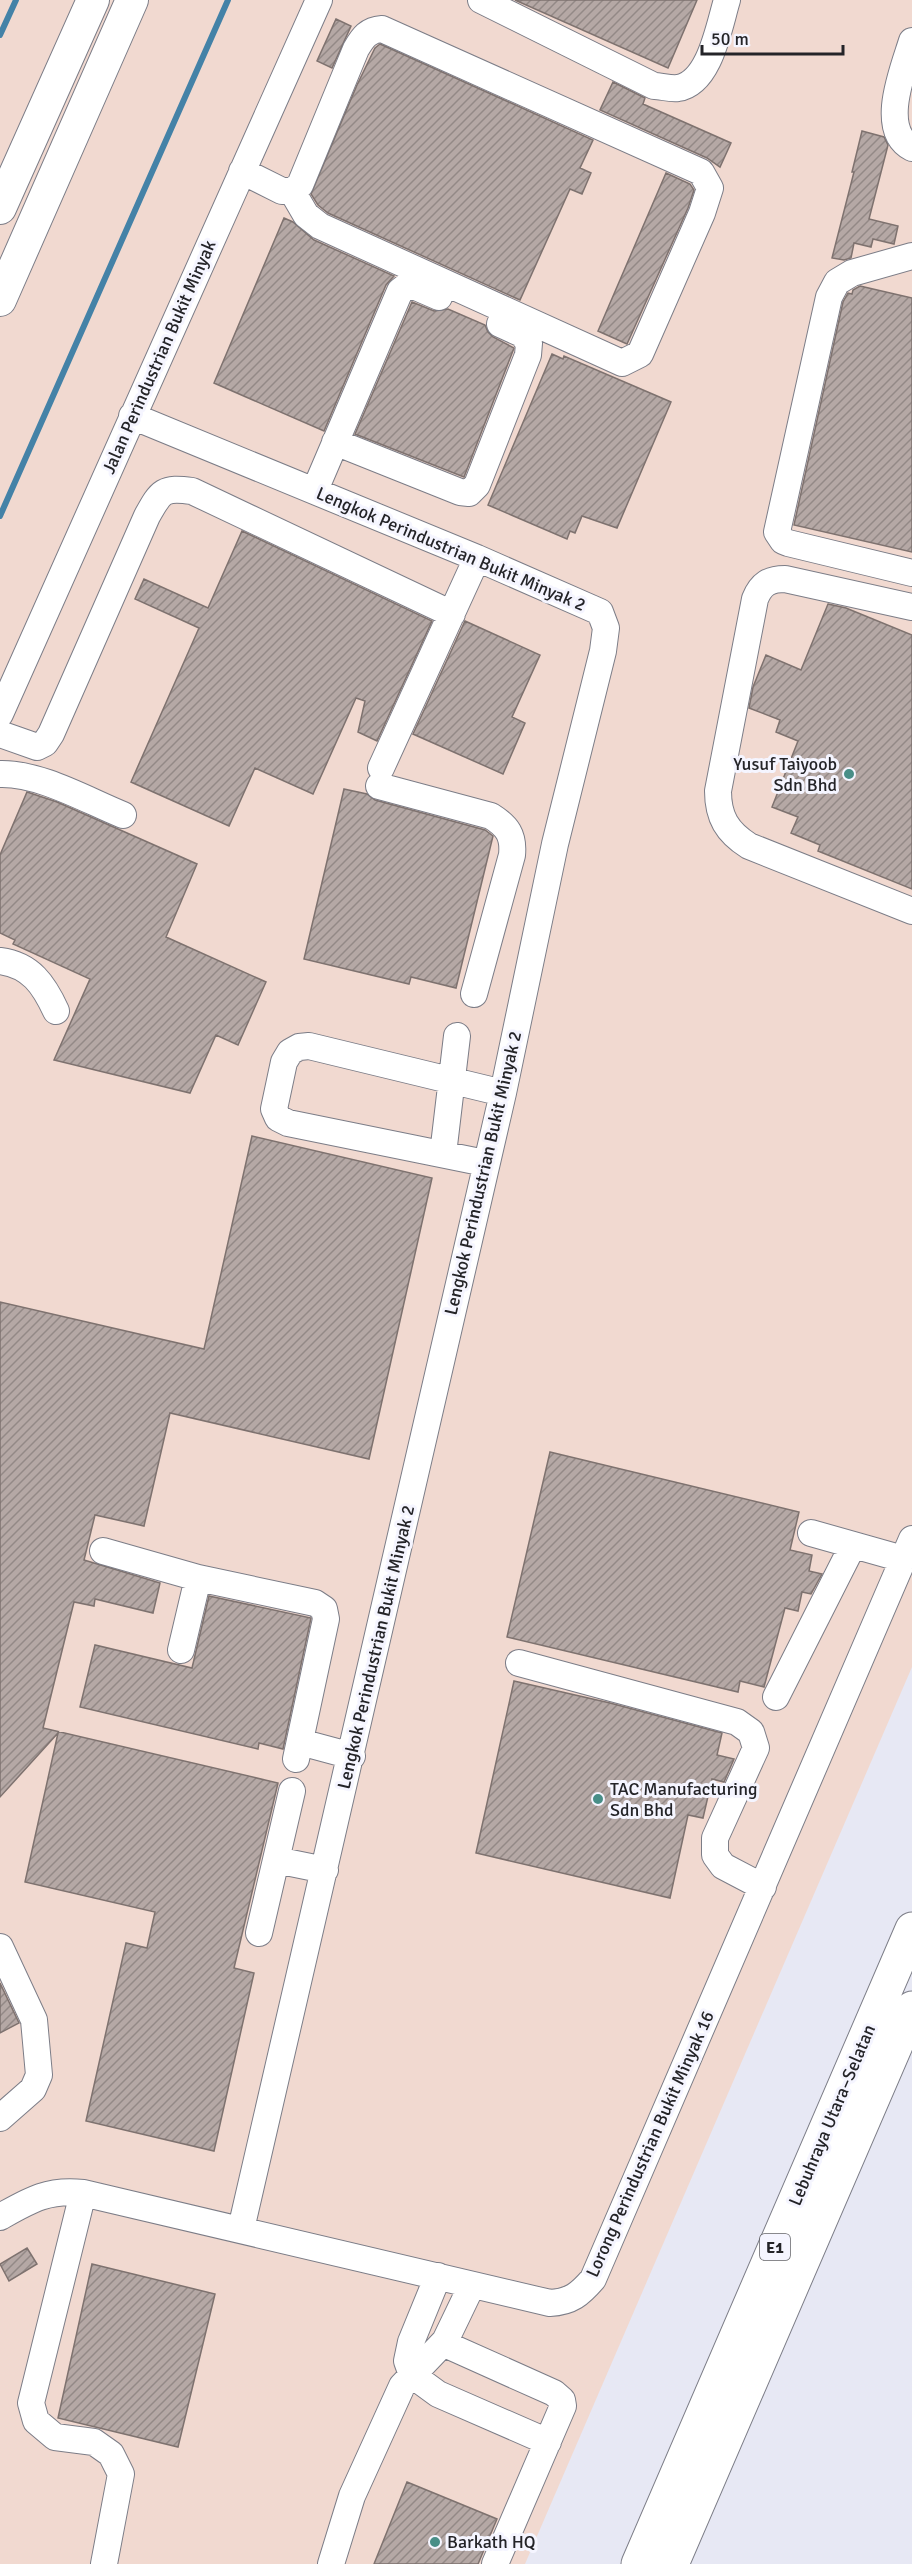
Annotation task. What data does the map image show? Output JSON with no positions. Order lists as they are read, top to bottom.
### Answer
{
  "streets": {
    "highway": ["Lebuhraya Utara–Selatan", "E1"],
    "street": ["Jalan Perindustrian Bukit Minyak", "Lengkok Perindustrian Bukit Minyak 2", "Lorong Perindustrian Bukit Minyak 16"]
  },
  "crossings": [
    ["Jalan Perindustrian Bukit Minyak", "Lengkok Perindustrian Bukit Minyak 2"],
    ["Lengkok Perindustrian Bukit Minyak 2", "Lorong Perindustrian Bukit Minyak 16"]
  ],
  "places": ["Yusuf Taiyoob Sdn Bhd", "TAC Manufacturing Sdn Bhd", "Barkath HQ"],
  "scale_bar": "50 m"
}
